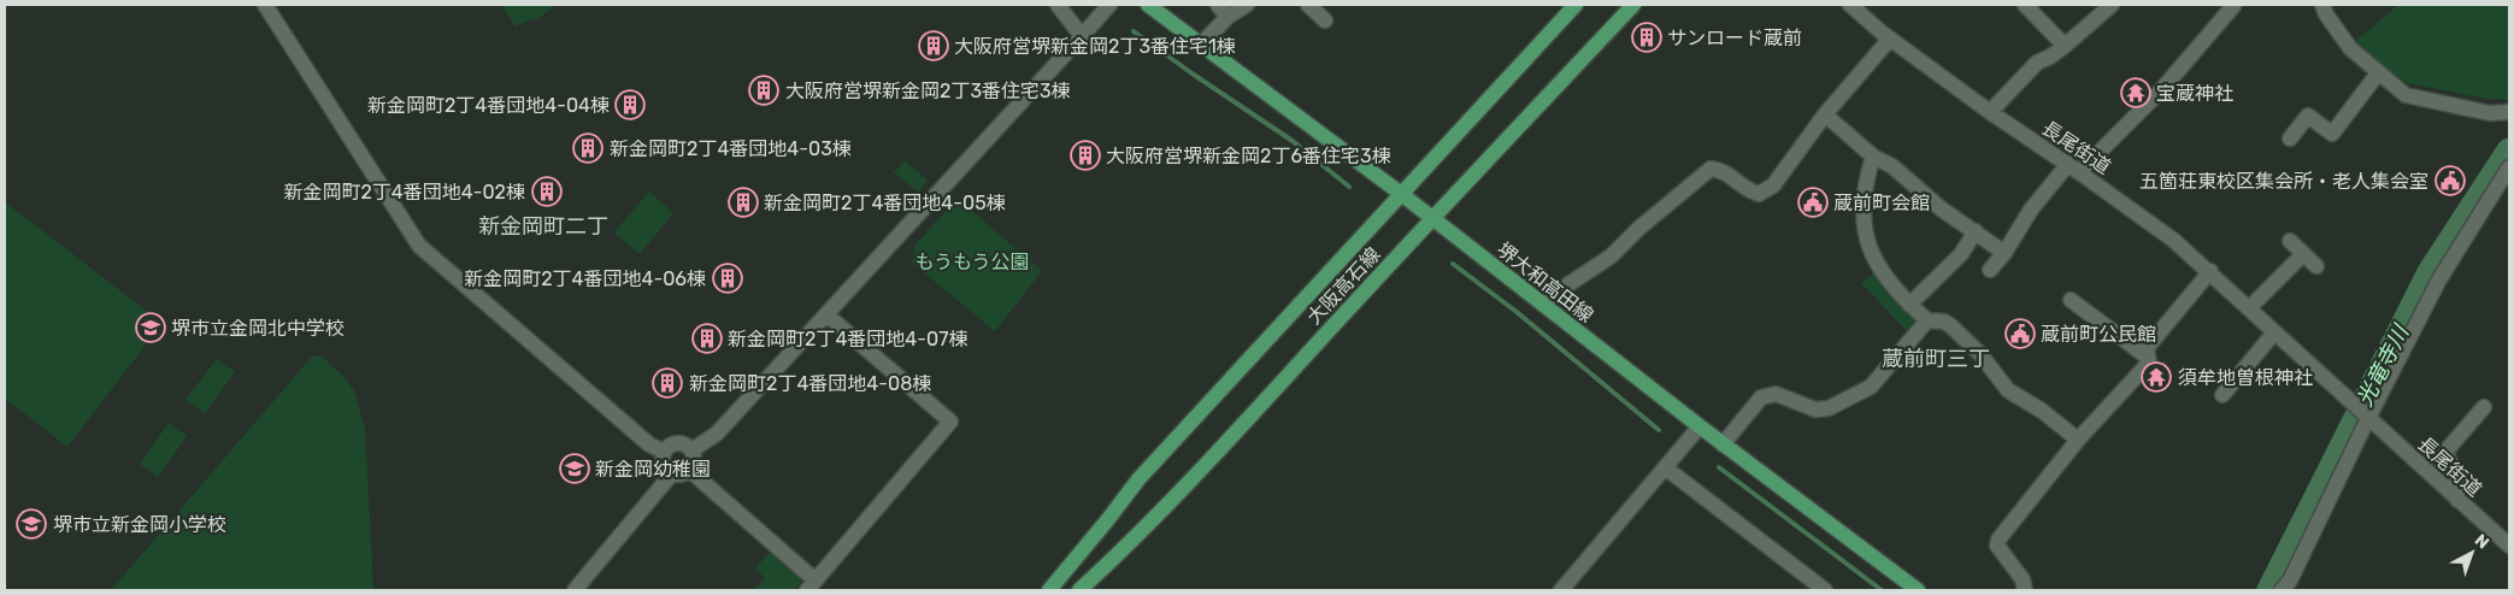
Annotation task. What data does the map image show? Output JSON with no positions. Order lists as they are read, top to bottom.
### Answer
{
  "streets": {
    "main road": ["堺大和高田線", "大阪高石線"],
    "street": ["長尾街道"]
  },
  "crossings": [
    ["堺大和高田線", "大阪高石線"]
  ],
  "districts": ["新金岡町二丁", "蔵前町三丁"],
  "water": ["光竜寺川"],
  "parks": ["もうもう公園"],
  "places": {
    "building": [
      "サンロード蔵前",
      "大阪府営堺新金岡2丁3番住宅1棟",
      "大阪府営堺新金岡2丁3番住宅3棟",
      "新金岡町2丁4番団地4-04棟",
      "新金岡町2丁4番団地4-03棟",
      "大阪府営堺新金岡2丁6番住宅3棟",
      "新金岡町2丁4番団地4-02棟",
      "新金岡町2丁4番団地4-05棟",
      "新金岡町2丁4番団地4-06棟",
      "新金岡町2丁4番団地4-07棟",
      "新金岡町2丁4番団地4-08棟"
    ],
    "temple": ["宝蔵神社", "須牟地曽根神社"],
    "public building": ["五箇荘東校区集会所・老人集会室", "蔵前町会館", "蔵前町公民館"],
    "school or university": ["堺市立金岡北中学校", "新金岡幼稚園", "堺市立新金岡小学校"]
  },
  "north": "top right"
}
